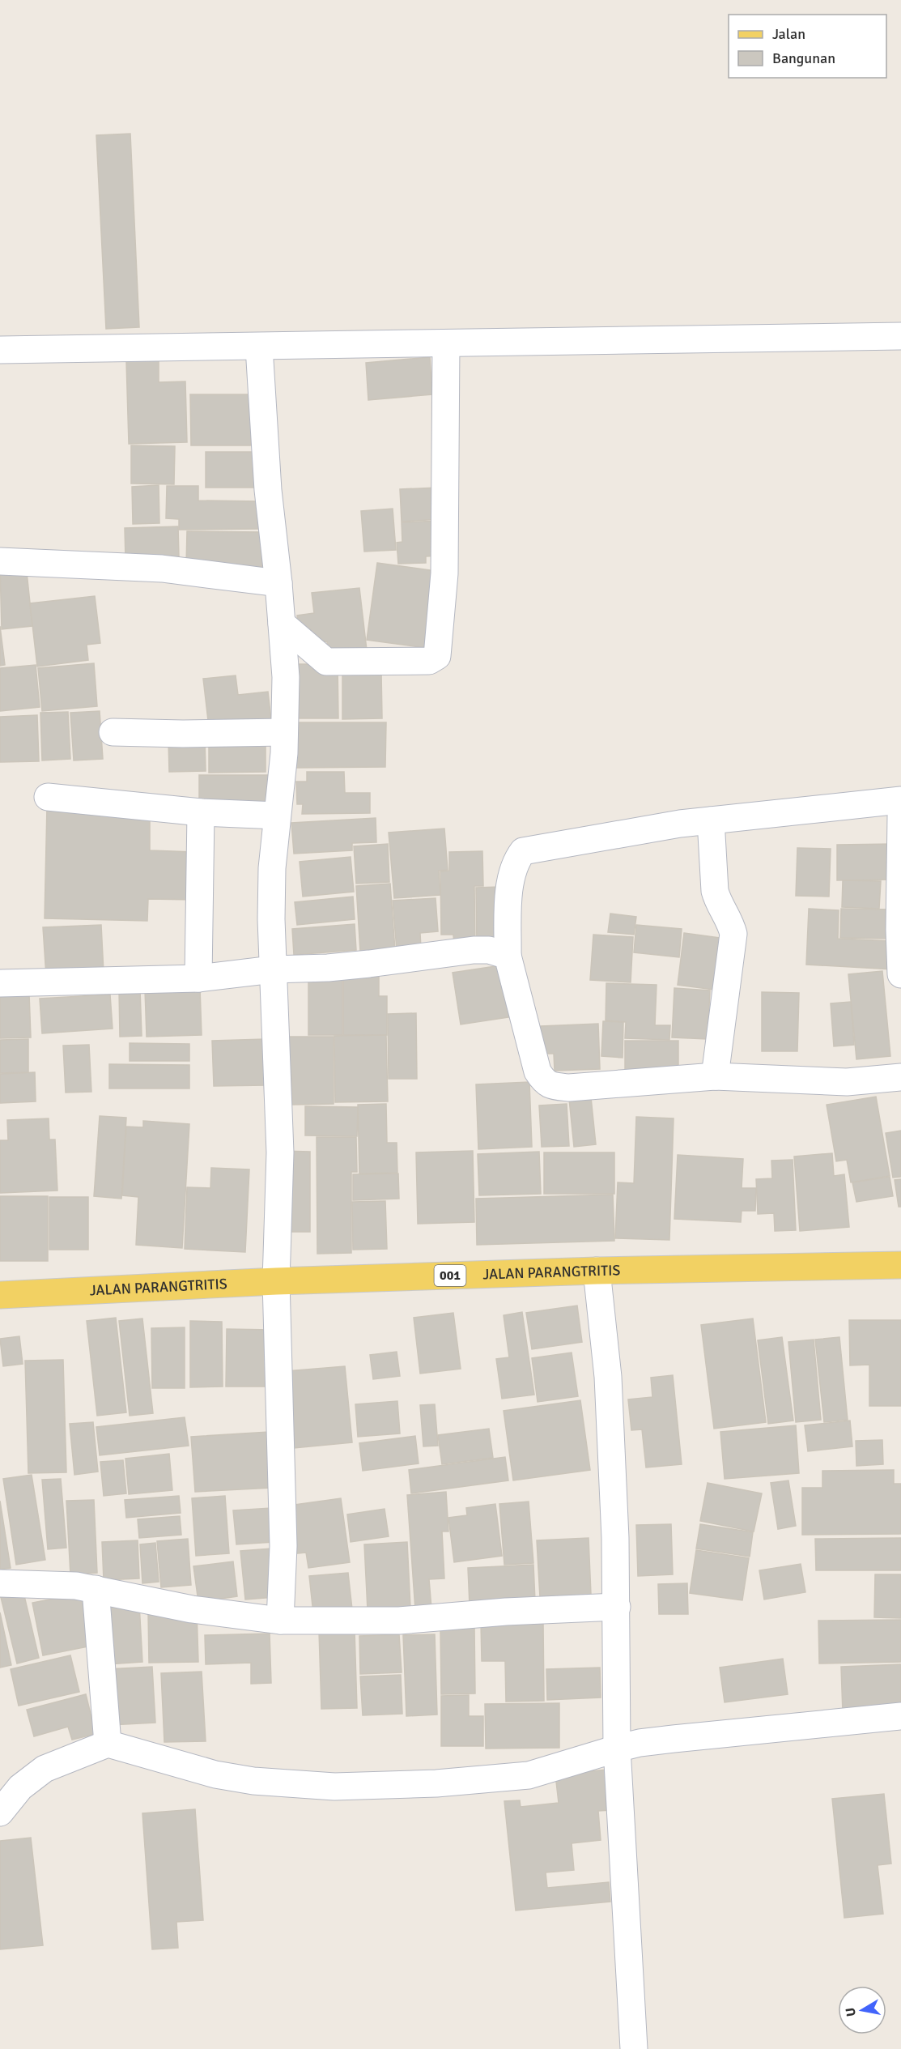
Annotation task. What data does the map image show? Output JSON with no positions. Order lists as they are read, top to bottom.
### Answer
{
  "streets": {
    "main road": ["JALAN PARANGTRITIS", "001"]
  },
  "legend": ["Jalan", "Bangunan"],
  "north": "left"
}
